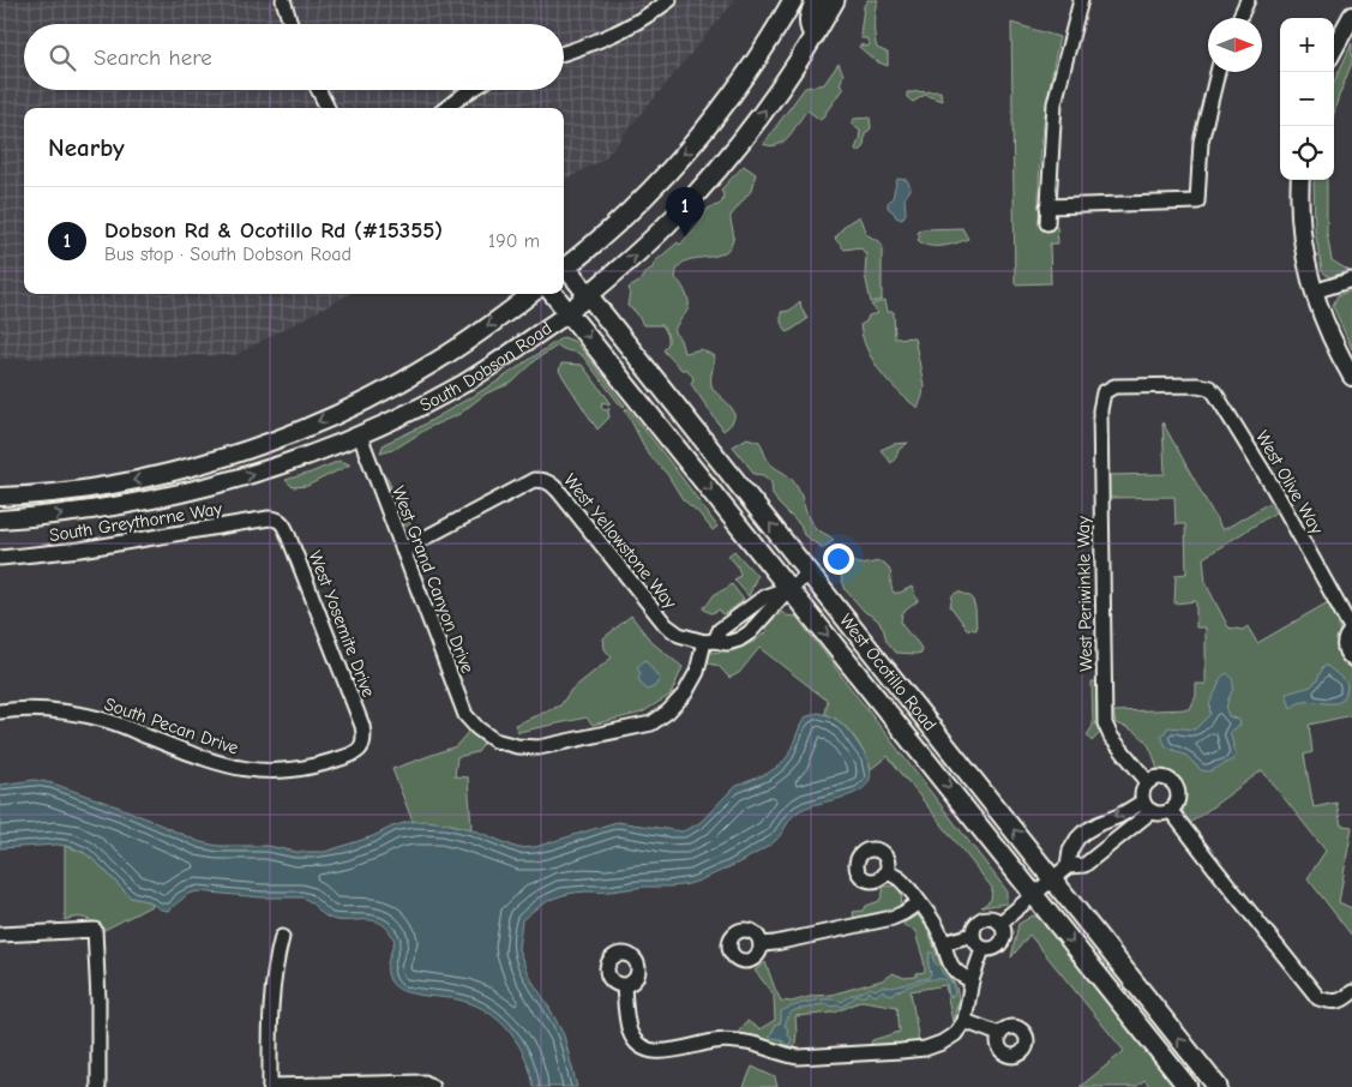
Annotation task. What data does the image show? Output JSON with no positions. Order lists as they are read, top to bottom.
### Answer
{
  "streets": {
    "main road": ["South Dobson Road", "West Ocotillo Road"],
    "street": [
      "West Olive Way",
      "South Greythorne Way",
      "West Yellowstone Way",
      "West Grand Canyon Drive",
      "West Periwinkle Way",
      "West Yosemite Drive",
      "South Pecan Drive"
    ]
  },
  "crossings": [
    ["South Dobson Road", "West Grand Canyon Drive"],
    ["South Dobson Road", "West Ocotillo Road"],
    ["West Olive Way", "West Periwinkle Way"],
    ["South Greythorne Way", "West Yosemite Drive"],
    ["West Yellowstone Way", "West Grand Canyon Drive"],
    ["West Yosemite Drive", "South Pecan Drive"]
  ],
  "north": "right",
  "page": {
    "map_buttons": ["+", "−"],
    "search": "Search here",
    "heading": "Nearby",
    "list": [
      {
        "mark": "1",
        "name": "Dobson Rd & Ocotillo Rd (#15355)",
        "note": "Bus stop · South Dobson Road",
        "value": "190 m"
      }
    ],
    "pins": "1"
  }
}
